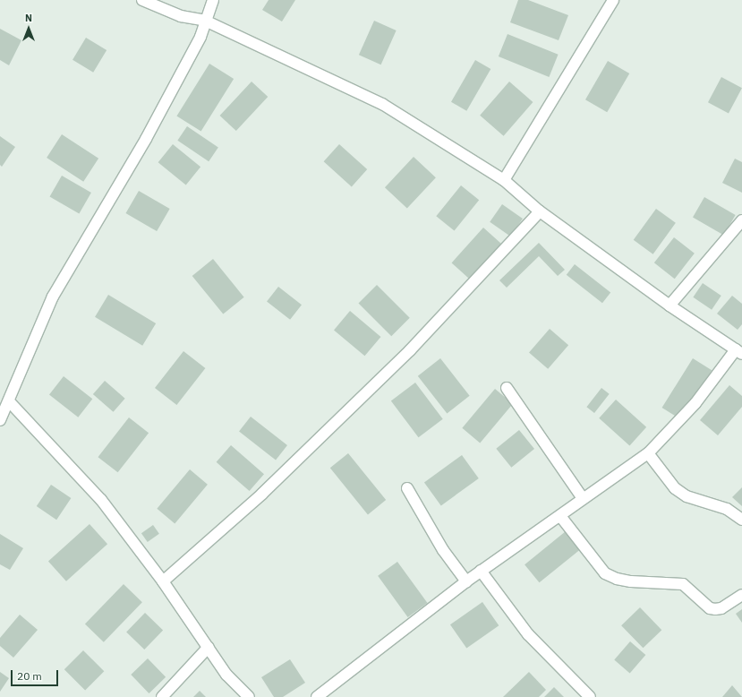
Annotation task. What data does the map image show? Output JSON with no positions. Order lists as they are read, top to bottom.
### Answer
{
  "scale_bar": "20 m",
  "north": "top"
}
